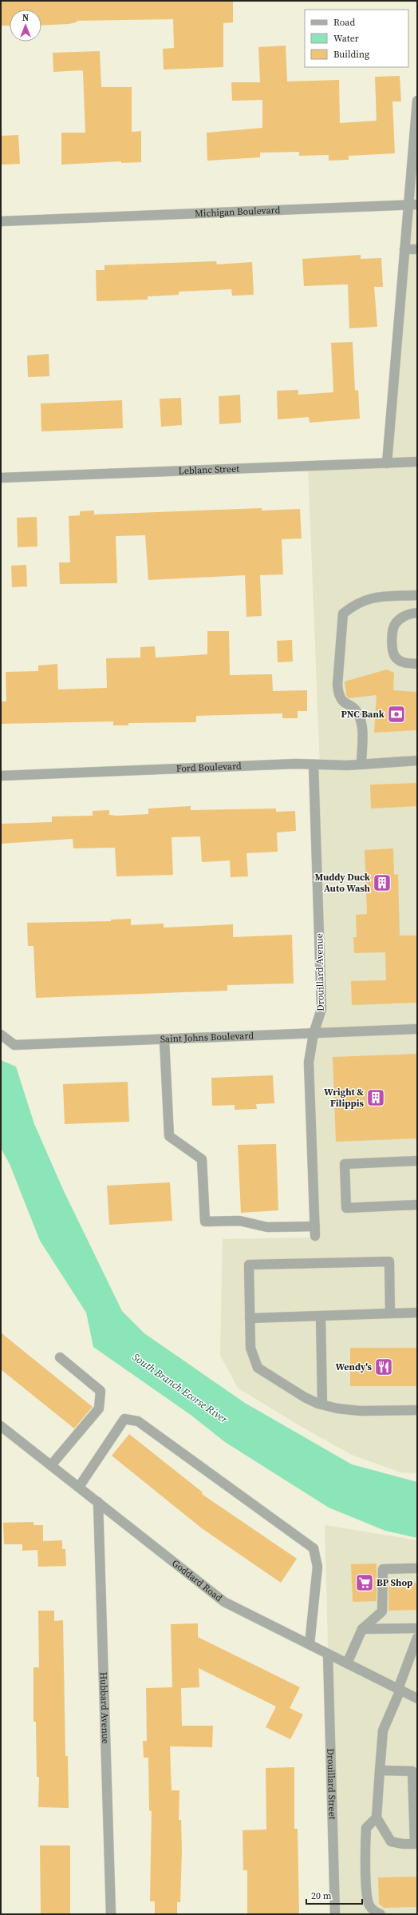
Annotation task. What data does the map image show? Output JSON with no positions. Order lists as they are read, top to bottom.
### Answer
{
  "streets": {
    "street": [
      "Michigan Boulevard",
      "Leblanc Street",
      "Ford Boulevard",
      "Drouillard Avenue",
      "Saint Johns Boulevard",
      "Goddard Road",
      "Hubbard Avenue",
      "Drouillard Street"
    ]
  },
  "crossings": [
    ["Ford Boulevard", "Drouillard Avenue"],
    ["Drouillard Avenue", "Saint Johns Boulevard"],
    ["Goddard Road", "Hubbard Avenue"],
    ["Goddard Road", "Drouillard Street"]
  ],
  "water": ["South Branch Ecorse River"],
  "places": {
    "bank": ["PNC Bank"],
    "building": ["Muddy Duck Auto Wash", "Wright & Filippis"],
    "restaurant": ["Wendy's"],
    "supermarket": ["BP Shop"]
  },
  "legend": ["Road", "Water", "Building"],
  "scale_bar": "20 m",
  "north": "top"
}
